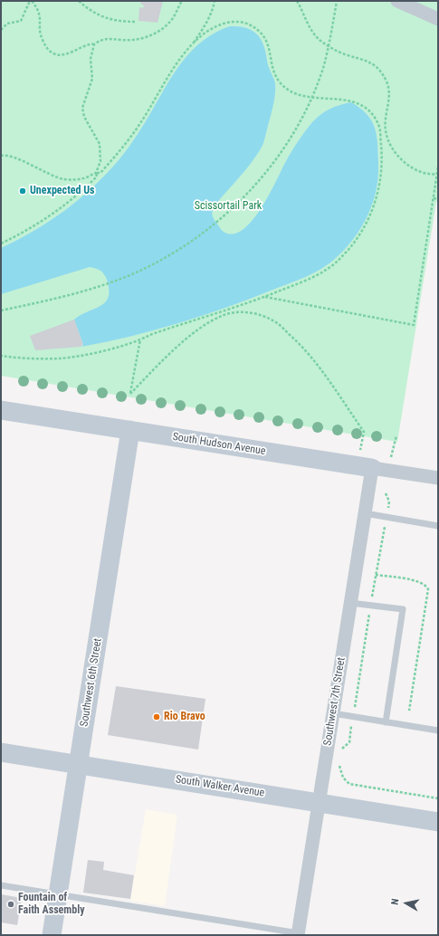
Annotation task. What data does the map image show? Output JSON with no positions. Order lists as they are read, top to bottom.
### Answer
{
  "streets": {
    "street": [
      "South Hudson Avenue",
      "Southwest 6th Street",
      "Southwest 7th Street",
      "South Walker Avenue"
    ]
  },
  "crossings": [
    ["South Hudson Avenue", "Southwest 6th Street"],
    ["South Hudson Avenue", "Southwest 7th Street"],
    ["Southwest 6th Street", "South Walker Avenue"],
    ["Southwest 7th Street", "South Walker Avenue"]
  ],
  "parks": ["Scissortail Park"],
  "places": ["Unexpected Us", "Rio Bravo", "Fountain of Faith Assembly"],
  "north": "left"
}
